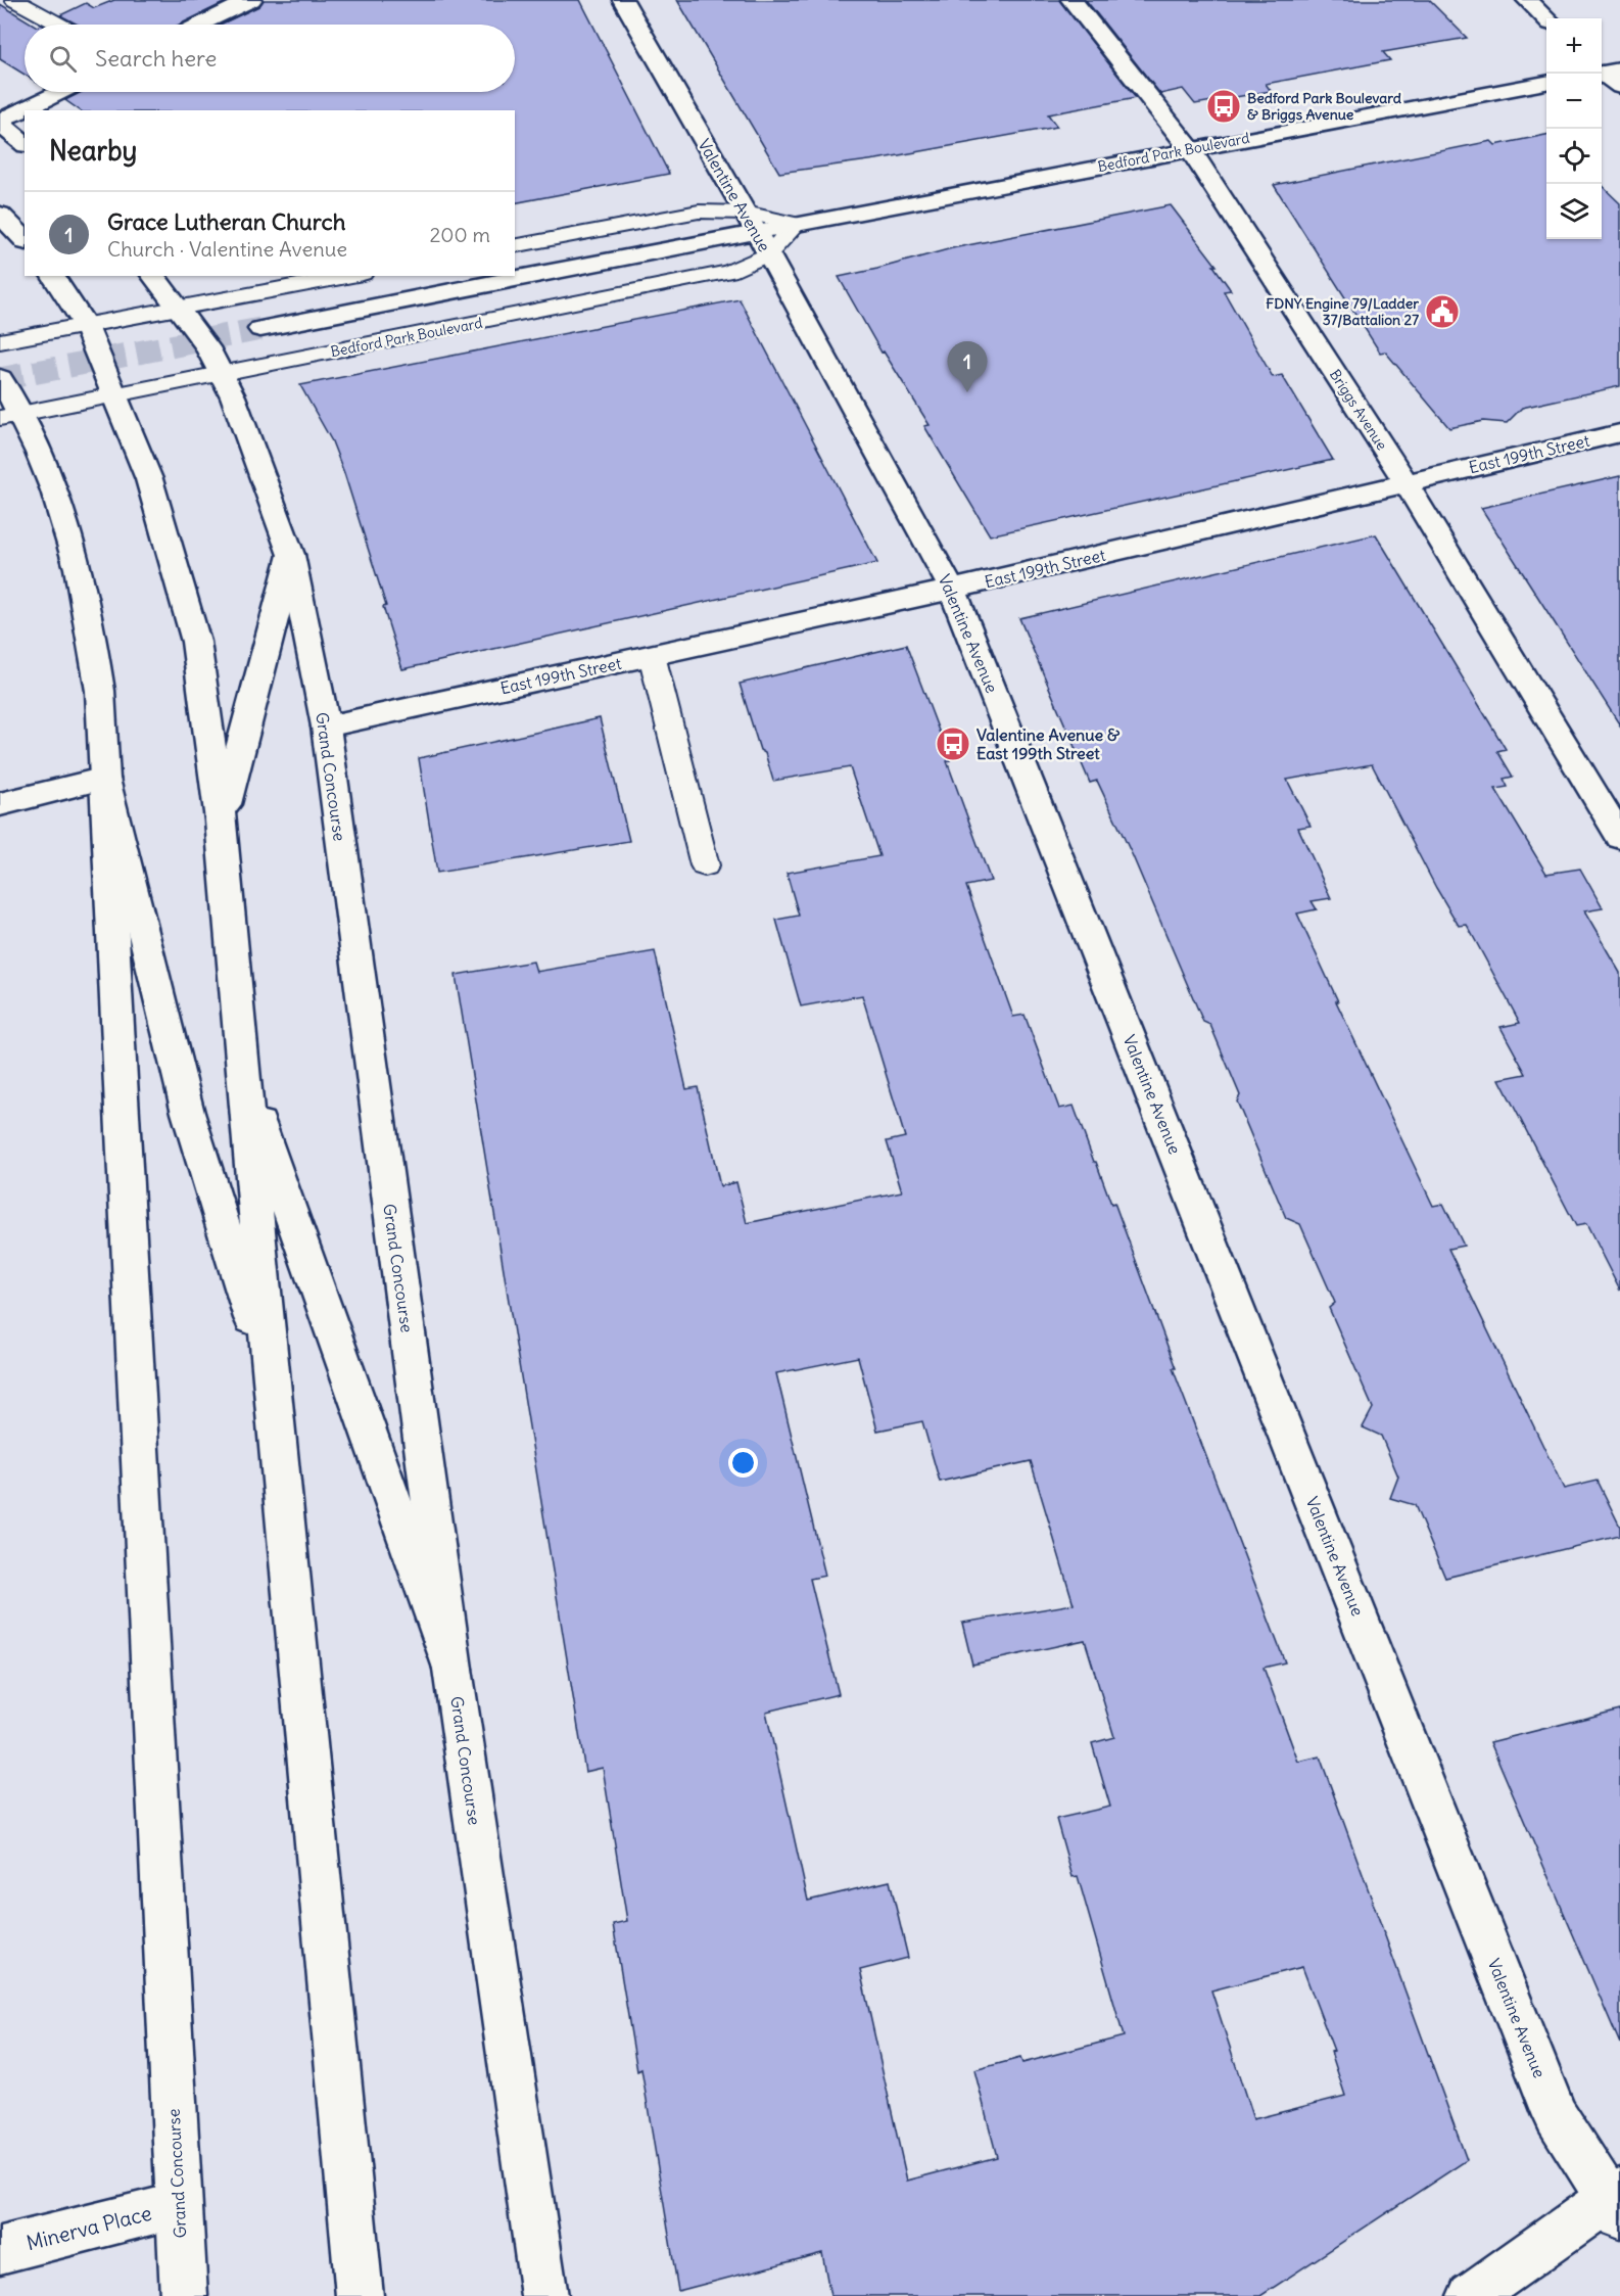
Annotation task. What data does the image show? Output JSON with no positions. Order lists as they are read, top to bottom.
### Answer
{
  "streets": {
    "street": [
      "Bedford Park Boulevard",
      "Valentine Avenue",
      "Briggs Avenue",
      "East 199th Street",
      "Grand Concourse",
      "Minerva Place"
    ]
  },
  "crossings": [
    ["Bedford Park Boulevard", "Valentine Avenue"],
    ["Bedford Park Boulevard", "Briggs Avenue"],
    ["Bedford Park Boulevard", "Grand Concourse"],
    ["Valentine Avenue", "East 199th Street"],
    ["Briggs Avenue", "East 199th Street"],
    ["East 199th Street", "Grand Concourse"],
    ["Grand Concourse", "Minerva Place"]
  ],
  "places": {
    "bus stop": ["Bedford Park Boulevard & Briggs Avenue", "Valentine Avenue & East 199th Street"],
    "public building": ["FDNY Engine 79/Ladder 37/Battalion 27"]
  },
  "page": {
    "map_buttons": ["+", "−"],
    "search": "Search here",
    "heading": "Nearby",
    "list": [
      {
        "mark": "1",
        "name": "Grace Lutheran Church",
        "note": "Church · Valentine Avenue",
        "value": "200 m"
      }
    ],
    "pins": "1"
  }
}
